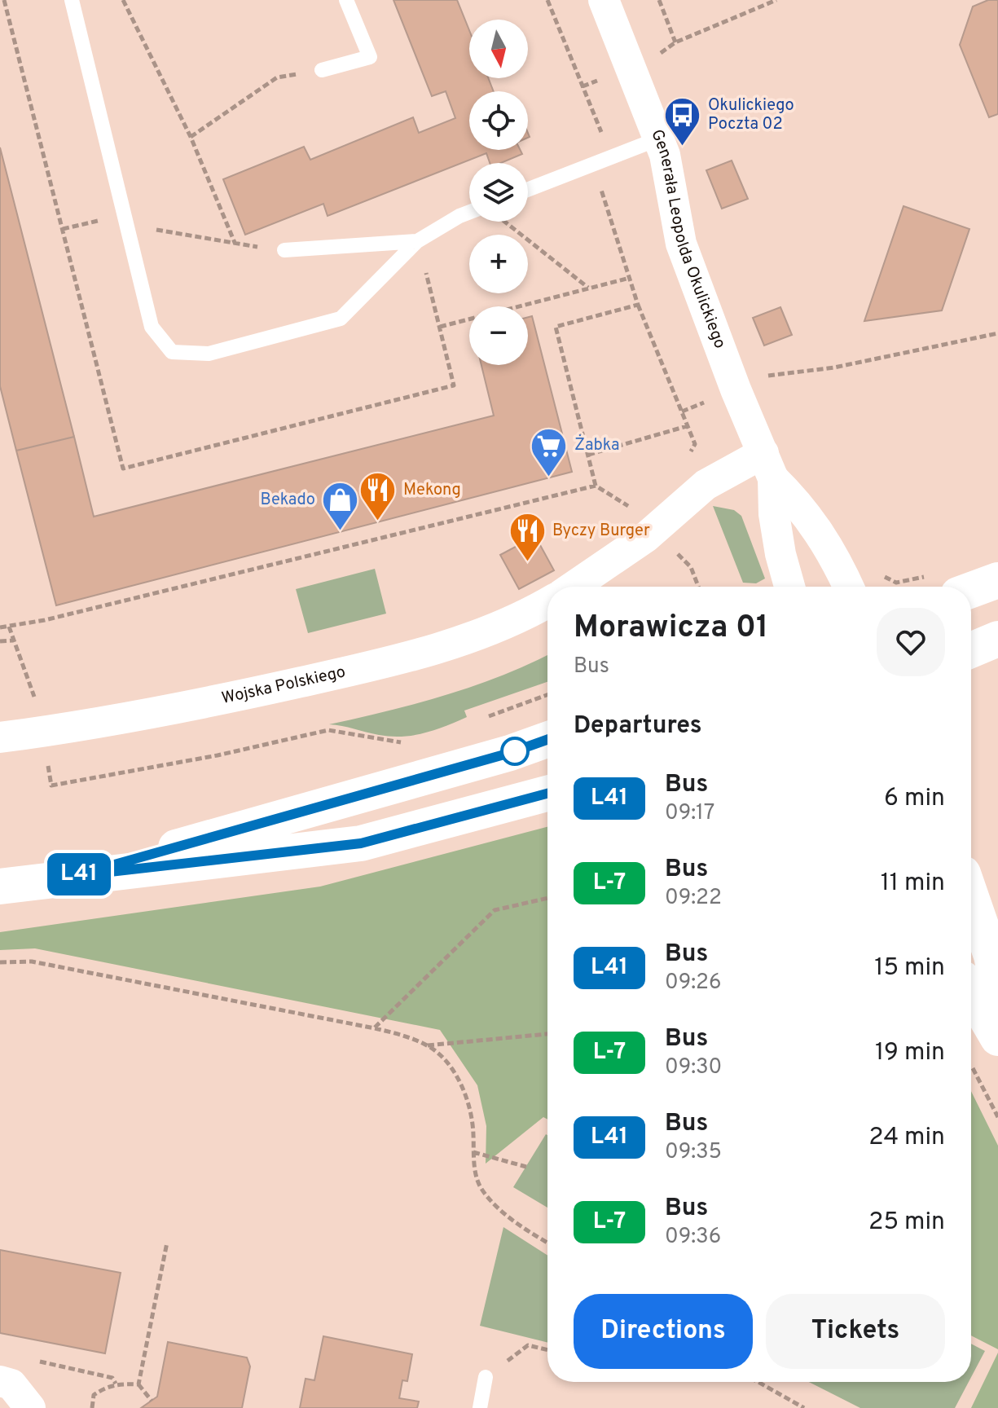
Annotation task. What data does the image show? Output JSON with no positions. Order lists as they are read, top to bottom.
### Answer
{
  "streets": {
    "street": ["Generała Leopolda Okulickiego", "Wojska Polskiego"]
  },
  "places": {
    "bus stop": ["Okulickiego Poczta 02"],
    "supermarket": ["Żabka"],
    "restaurant": ["Mekong", "Byczy Burger"],
    "shop": ["Bekado"]
  },
  "lines": ["bus line L41"],
  "north": "bottom",
  "page": {
    "on_map": "L41",
    "map_buttons": ["+", "−"],
    "heading": [
      ["Morawicza 01", "Bus"],
      "Departures"
    ],
    "list": [
      {
        "mark": "L41",
        "name": "Bus",
        "note": "09:17",
        "value": "6 min"
      },
      {
        "mark": "L-7",
        "name": "Bus",
        "note": "09:22",
        "value": "11 min"
      },
      {
        "mark": "L41",
        "name": "Bus",
        "note": "09:26",
        "value": "15 min"
      },
      {
        "mark": "L-7",
        "name": "Bus",
        "note": "09:30",
        "value": "19 min"
      },
      {
        "mark": "L41",
        "name": "Bus",
        "note": "09:35",
        "value": "24 min"
      },
      {
        "mark": "L-7",
        "name": "Bus",
        "note": "09:36",
        "value": "25 min"
      }
    ],
    "buttons": ["Directions", "Tickets"]
  }
}
